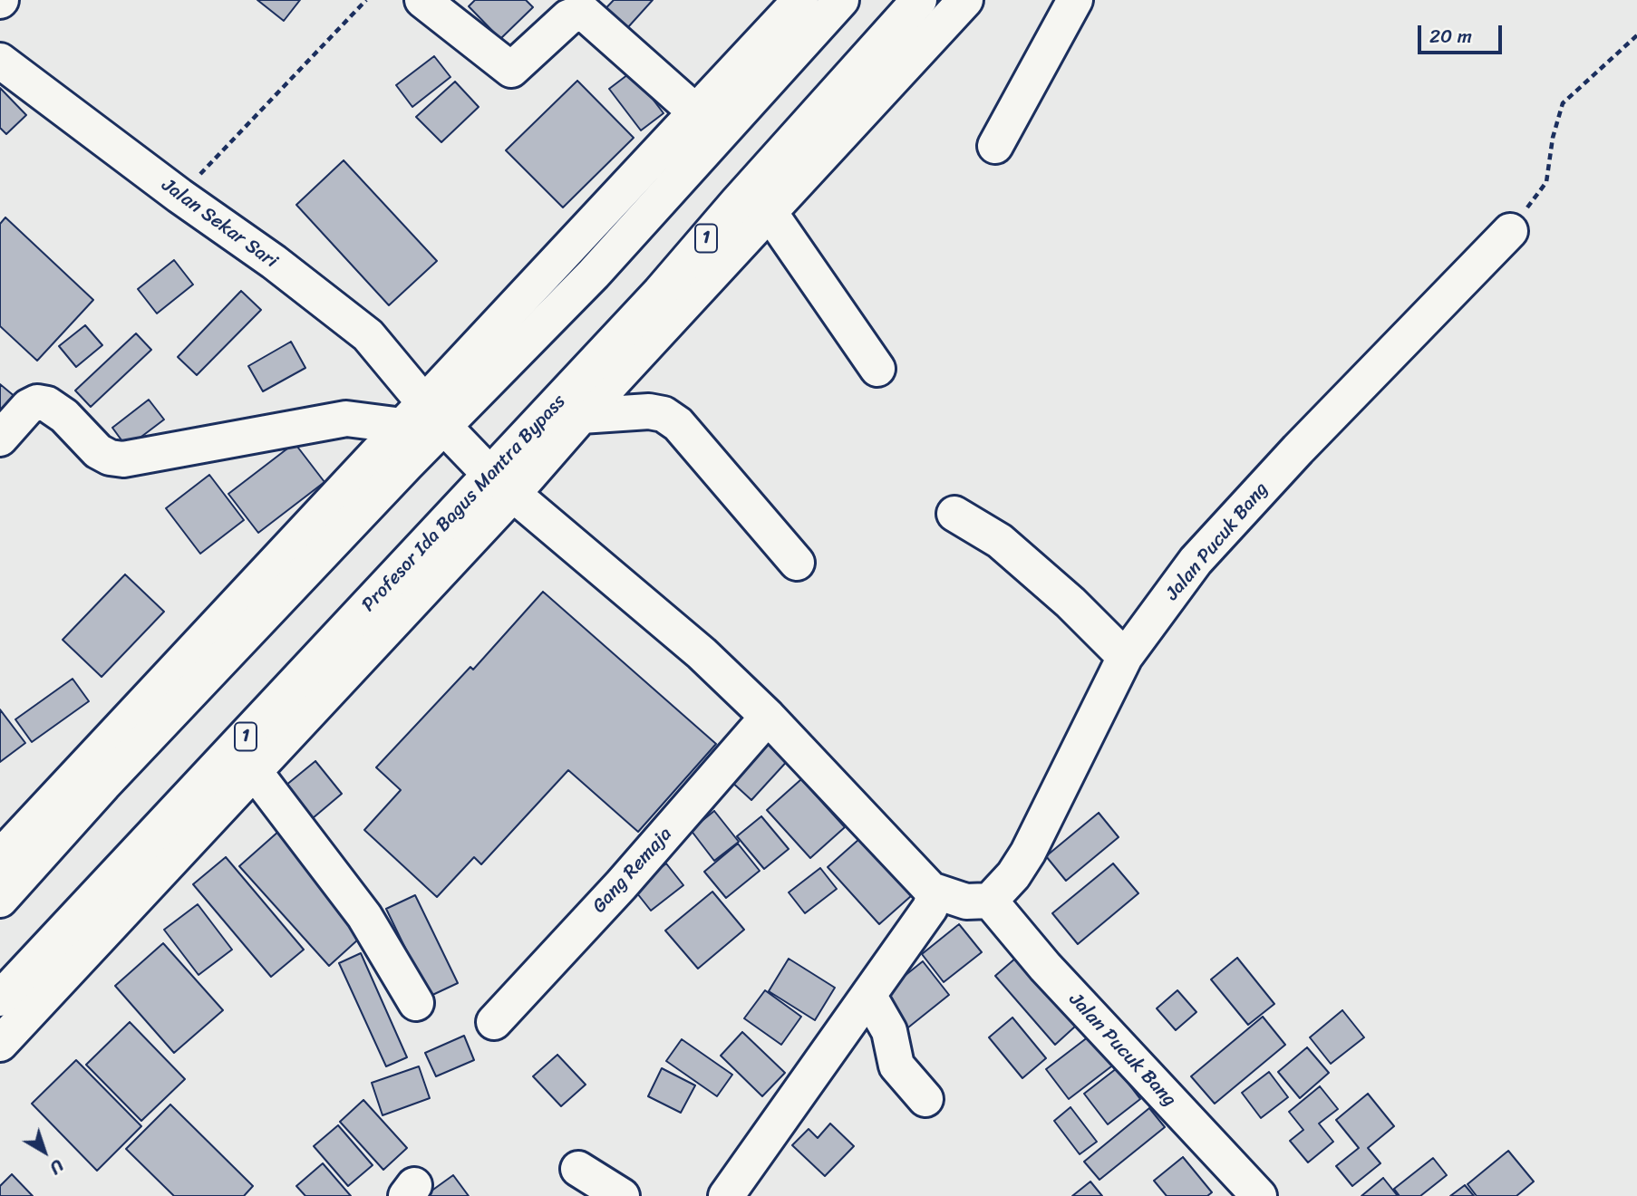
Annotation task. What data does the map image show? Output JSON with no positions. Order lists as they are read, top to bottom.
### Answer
{
  "streets": {
    "main road": [
      "Jalan Sekar Sari",
      "1",
      "Profesor Ida Bagus Mantra Bypass",
      "Jalan Pucuk Bang",
      "Gang Remaja"
    ]
  },
  "crossings": [
    ["Jalan Sekar Sari", "Profesor Ida Bagus Mantra Bypass"],
    ["Jalan Sekar Sari", "Gang Remaja"]
  ],
  "scale_bar": "20 m",
  "north": "bottom right"
}
